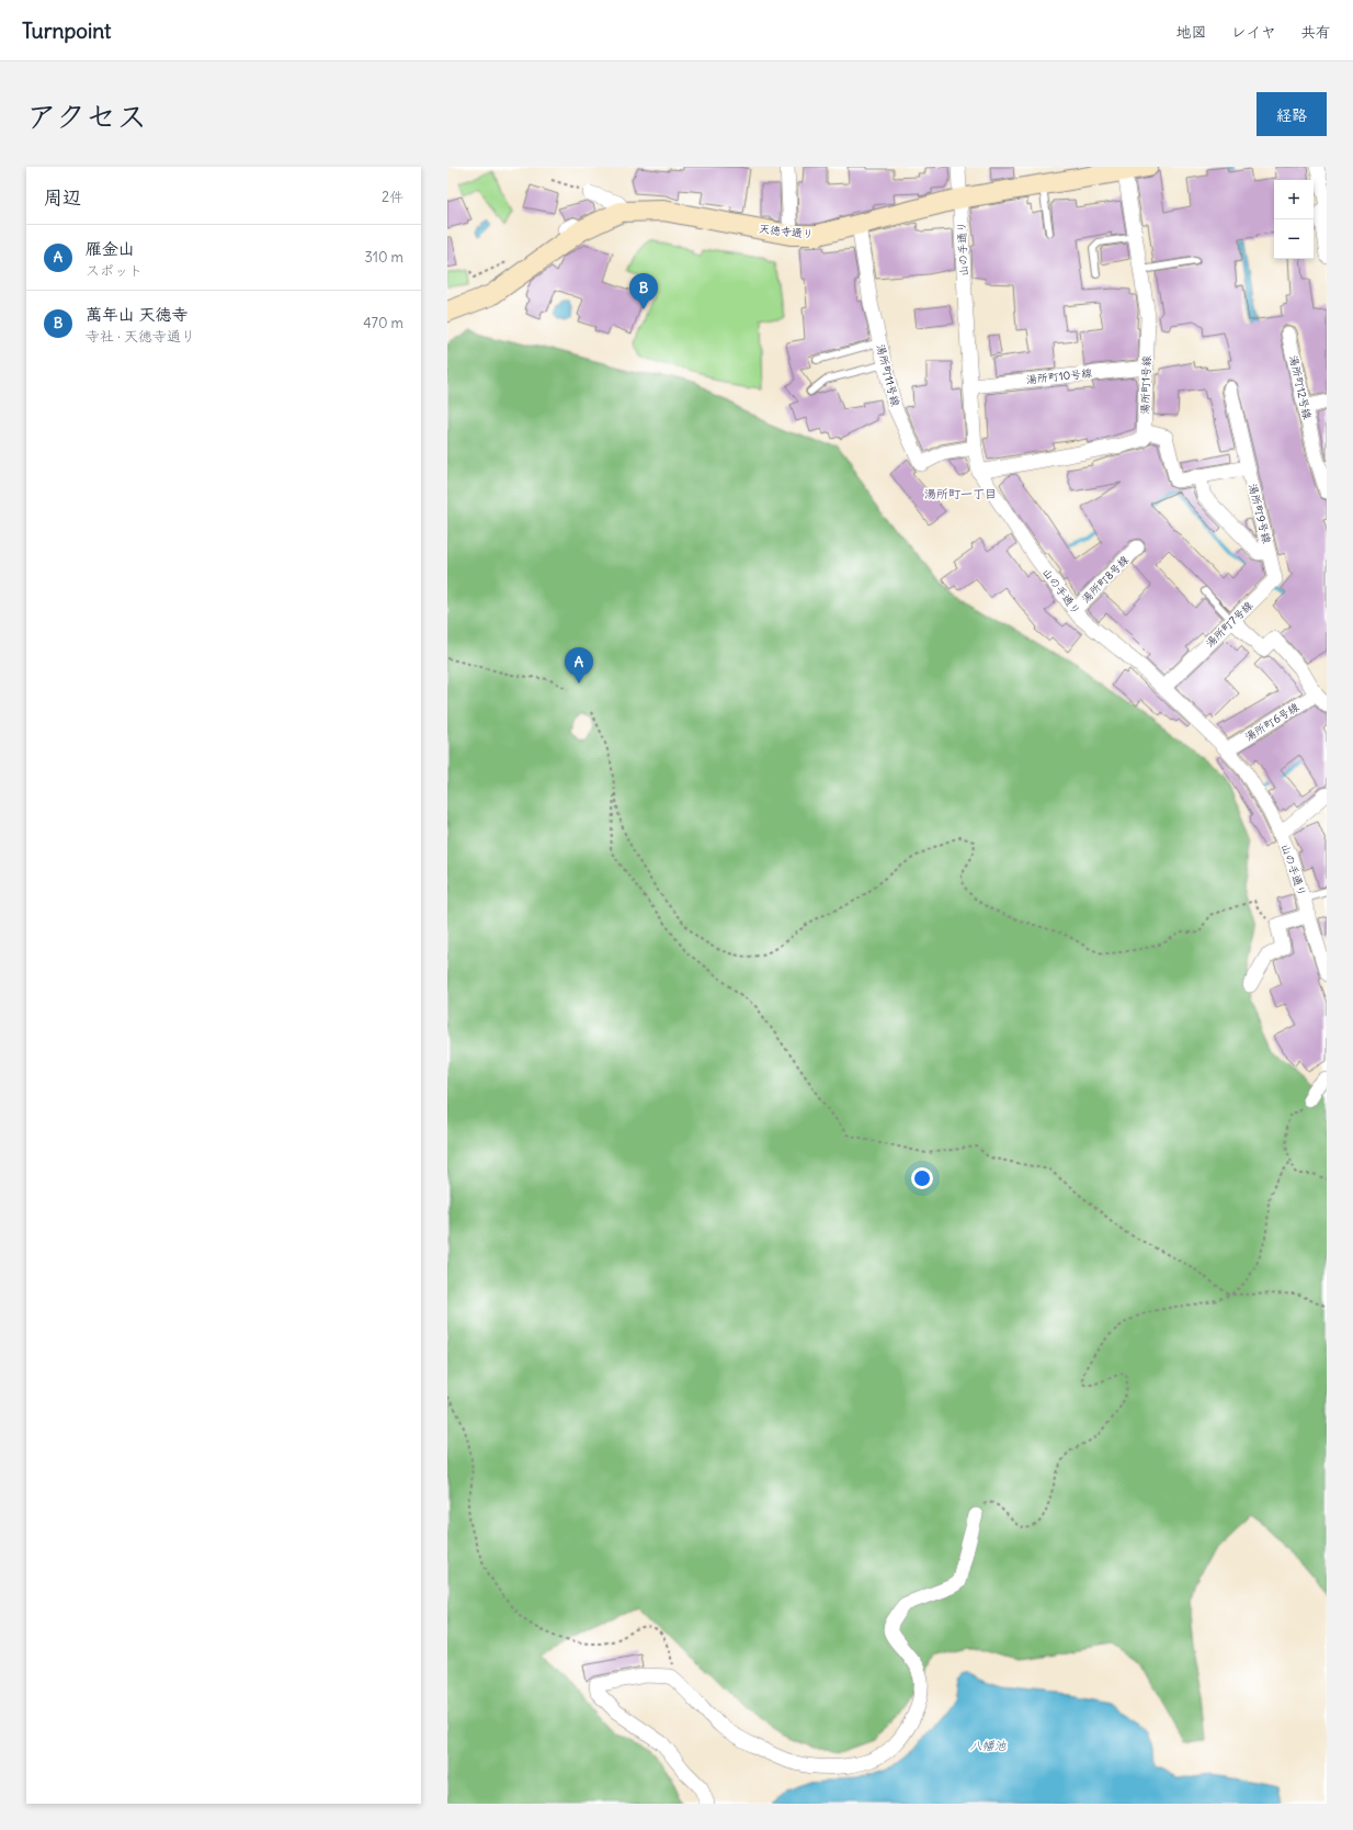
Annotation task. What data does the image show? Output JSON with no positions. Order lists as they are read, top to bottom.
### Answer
{
  "streets": {
    "street": [
      "天徳寺通り",
      "山の手通り",
      "湯所町11号線",
      "湯所町10号線",
      "湯所町1号線",
      "湯所町12号線",
      "湯所町9号線",
      "湯所町8号線",
      "湯所町7号線",
      "湯所町6号線"
    ]
  },
  "crossings": [
    ["天徳寺通り", "山の手通り"],
    ["天徳寺通り", "湯所町11号線"],
    ["天徳寺通り", "湯所町1号線"],
    ["山の手通り", "湯所町11号線"],
    ["山の手通り", "湯所町10号線"],
    ["山の手通り", "湯所町8号線"],
    ["山の手通り", "湯所町7号線"],
    ["山の手通り", "湯所町6号線"],
    ["湯所町10号線", "湯所町1号線"],
    ["湯所町9号線", "湯所町7号線"]
  ],
  "districts": ["湯所町一丁目"],
  "water": ["八幡池"],
  "page": {
    "header": "Turnpoint",
    "nav": ["地図", "レイヤ", "共有"],
    "title": "アクセス",
    "buttons": "経路",
    "heading": ["周辺", "2件"],
    "map_buttons": ["+", "−"],
    "list": [
      {
        "mark": "A",
        "name": "雁金山",
        "note": "スポット",
        "value": "310 m"
      },
      {
        "mark": "B",
        "name": "萬年山 天徳寺",
        "note": "寺社 · 天徳寺通り",
        "value": "470 m"
      }
    ],
    "pins": ["B", "A"]
  }
}
